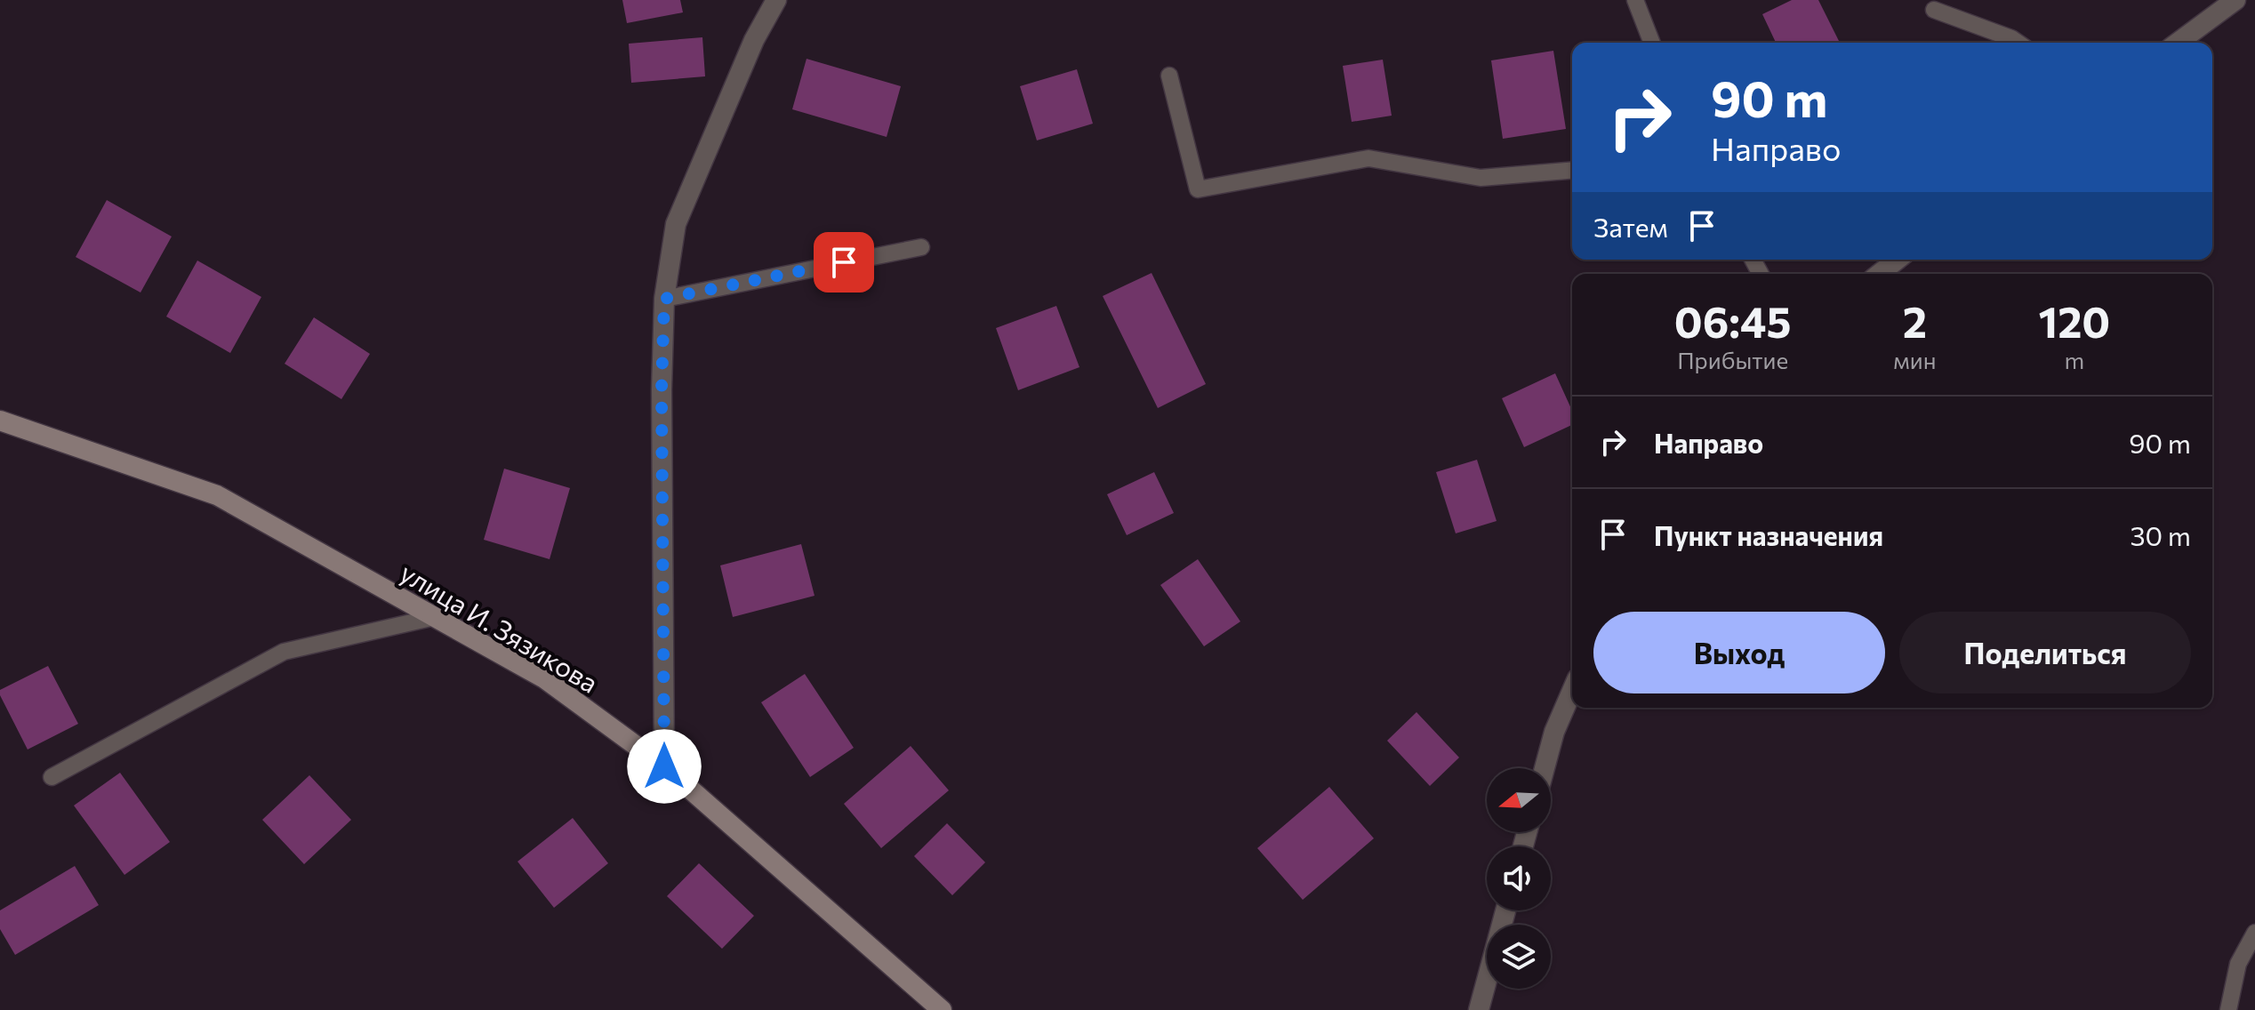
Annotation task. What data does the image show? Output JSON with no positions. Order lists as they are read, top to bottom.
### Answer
{
  "streets": {
    "main road": ["улица И. Зязикова"]
  },
  "north": "left",
  "page": {
    "turn": ["90 m", "Направо"],
    "then": "Затем",
    "eta": [
      "06:45",
      "Прибытие",
      "2",
      "мин",
      "120",
      "m"
    ],
    "list": [
      {
        "name": "Направо",
        "value": "90 m"
      },
      {
        "name": "Пункт назначения",
        "value": "30 m"
      }
    ],
    "buttons": ["Выход", "Поделиться"]
  }
}
